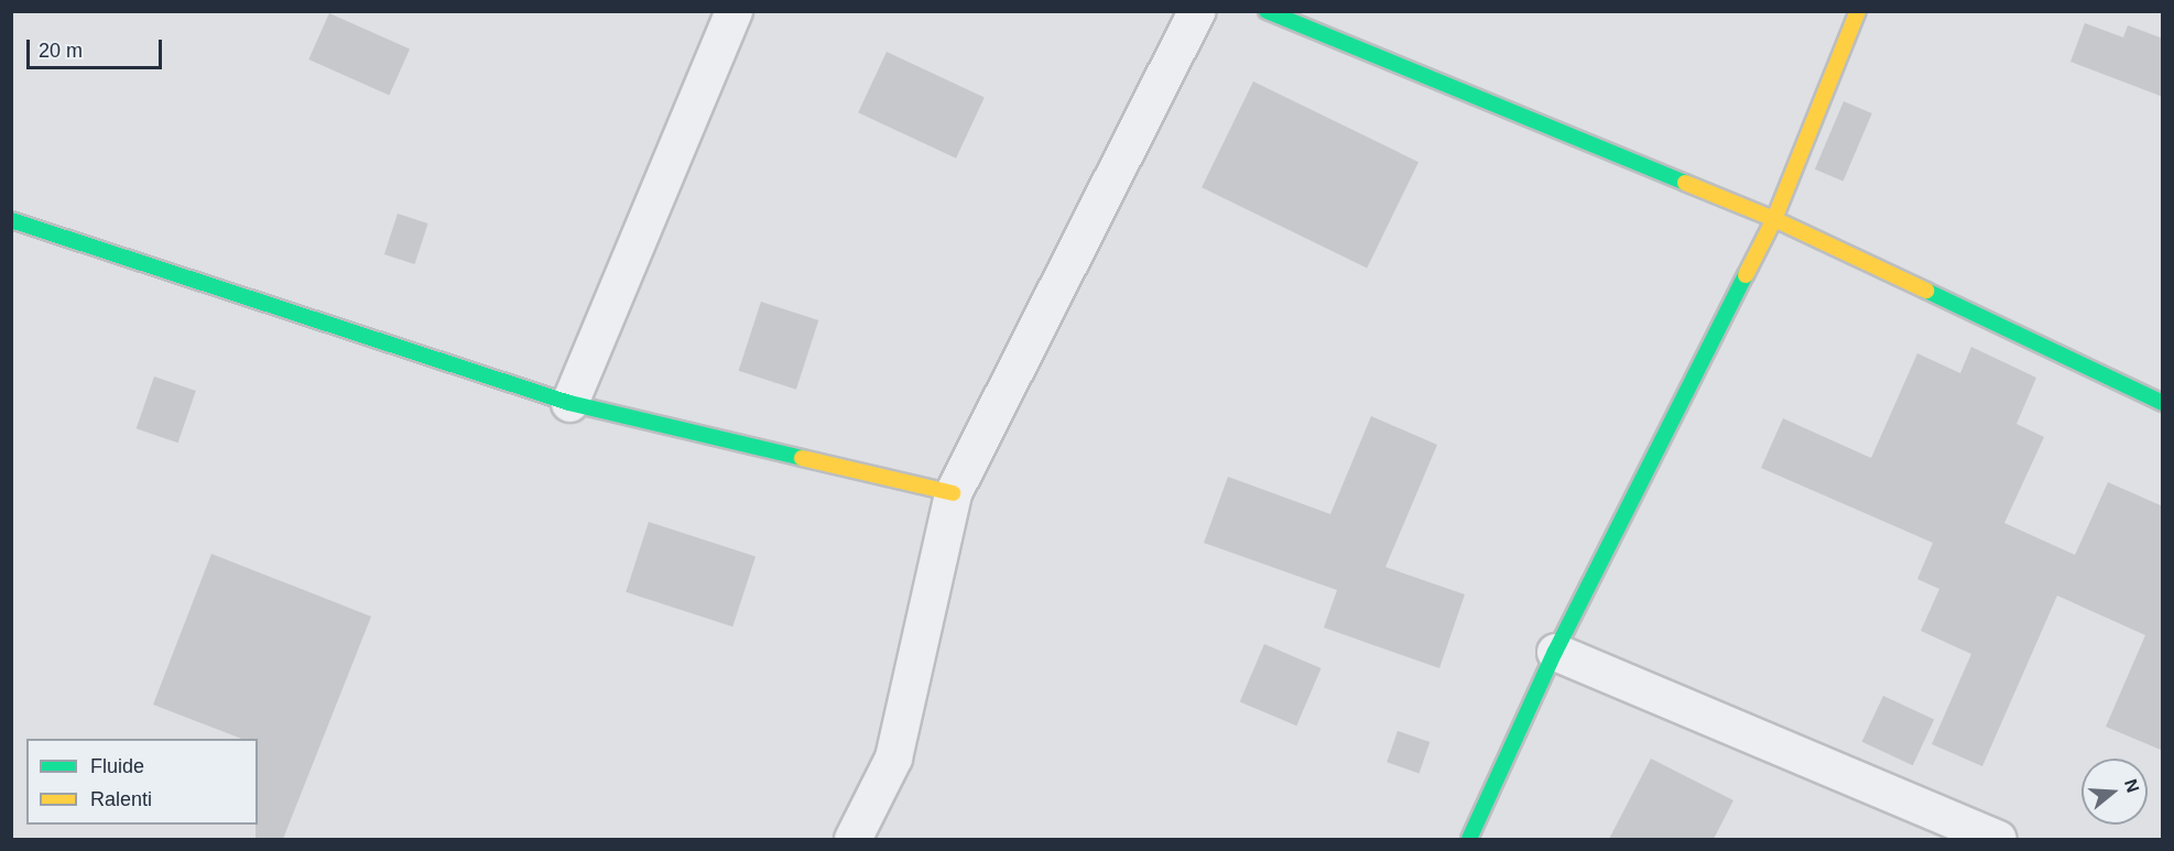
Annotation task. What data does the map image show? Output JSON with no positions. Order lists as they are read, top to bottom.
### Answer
{
  "legend": ["Fluide", "Ralenti"],
  "scale_bar": "20 m",
  "north": "right"
}
